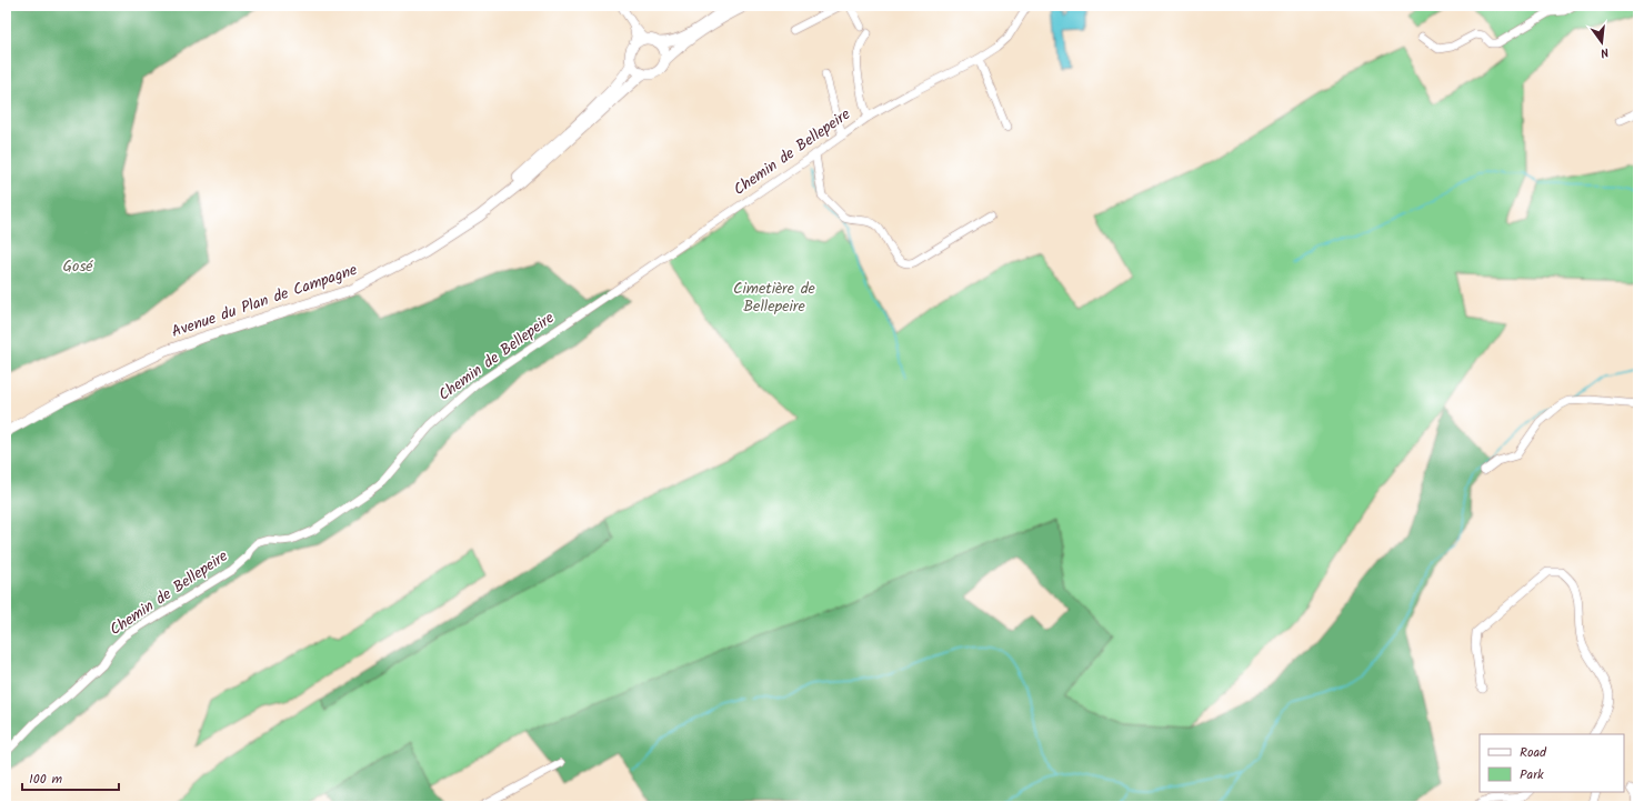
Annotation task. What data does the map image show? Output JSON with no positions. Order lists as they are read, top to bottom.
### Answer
{
  "streets": {
    "main road": ["Avenue du Plan de Campagne"],
    "street": ["Chemin de Bellepeire"]
  },
  "parks": ["Gosé", "Cimetière de Bellepeire"],
  "legend": ["Road", "Park"],
  "scale_bar": "100 m",
  "north": "bottom"
}
